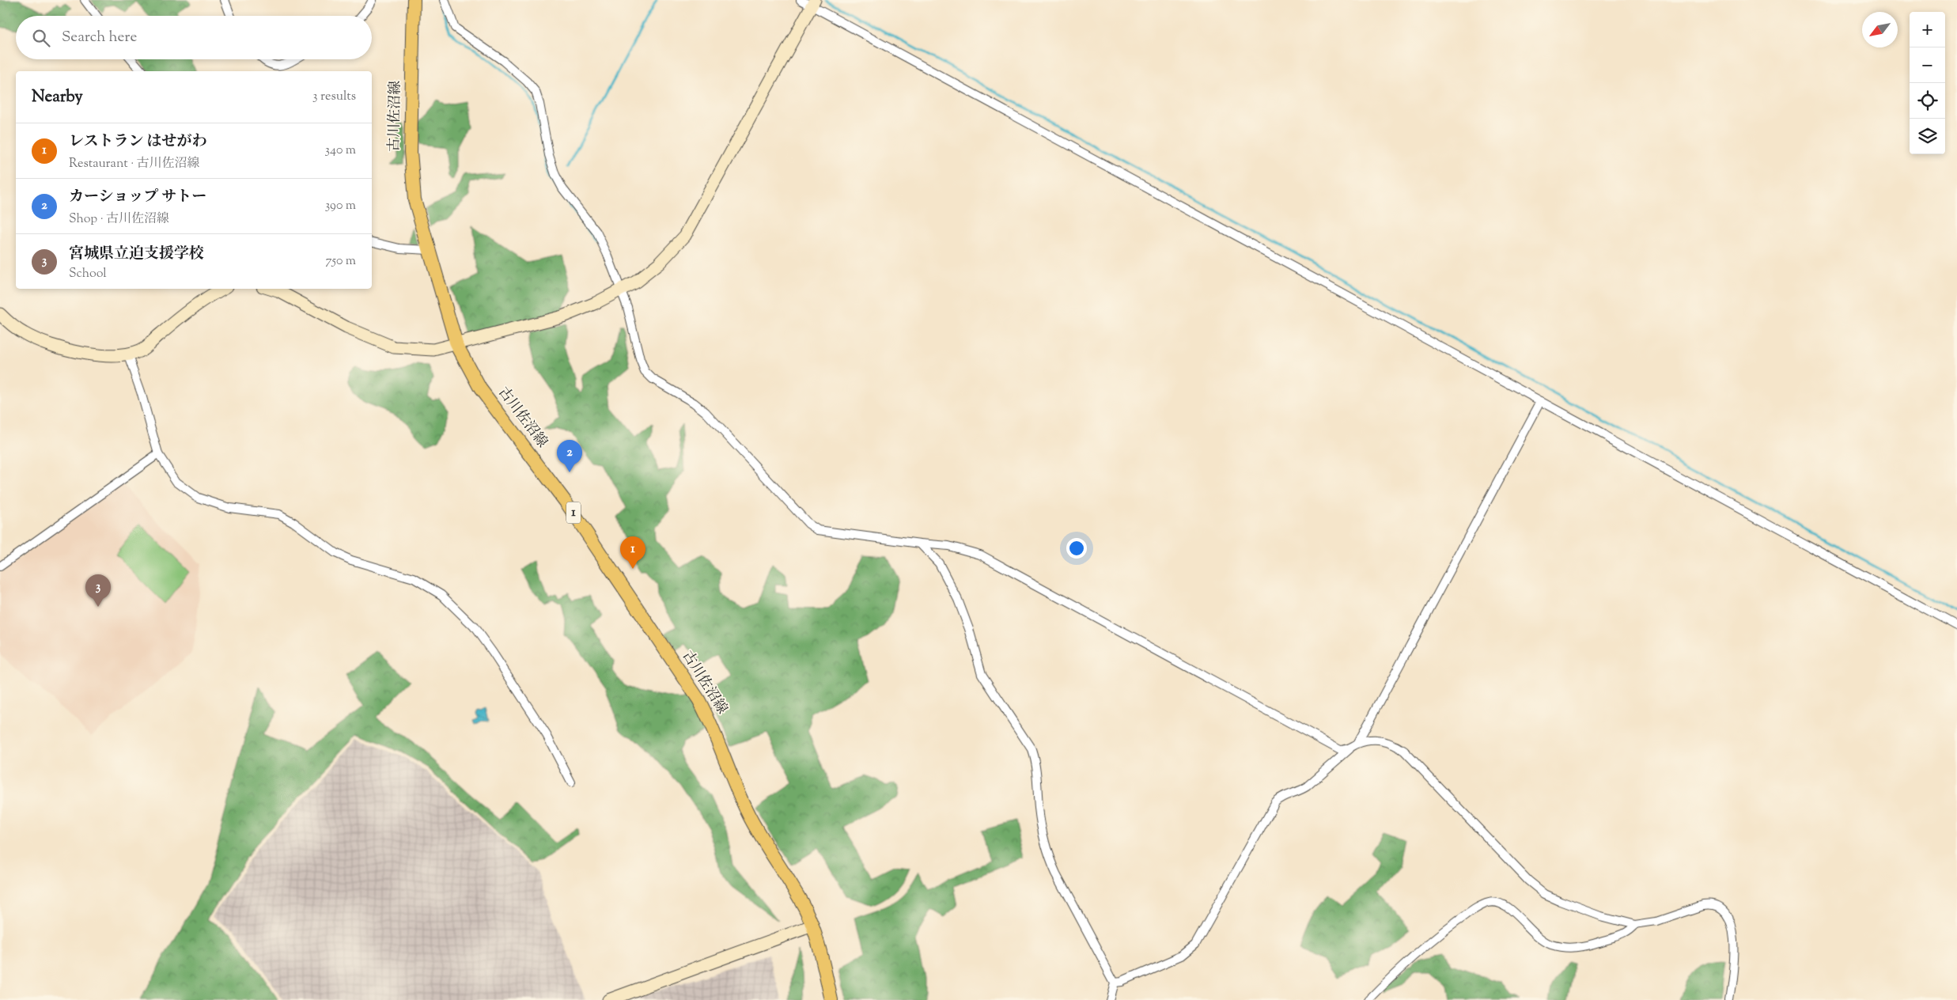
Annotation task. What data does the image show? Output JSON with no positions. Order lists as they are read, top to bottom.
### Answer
{
  "streets": {
    "main road": ["古川佐沼線", "1"]
  },
  "north": "bottom left",
  "page": {
    "map_buttons": ["+", "−"],
    "search": "Search here",
    "heading": ["Nearby", "3 results"],
    "list": [
      {
        "mark": "1",
        "name": "レストラン はせがわ",
        "note": "Restaurant · 古川佐沼線",
        "value": "340 m"
      },
      {
        "mark": "2",
        "name": "カーショップ サトー",
        "note": "Shop · 古川佐沼線",
        "value": "390 m"
      },
      {
        "mark": "3",
        "name": "宮城県立迫支援学校",
        "note": "School",
        "value": "750 m"
      }
    ],
    "pins": ["2", "1", "3"]
  }
}
